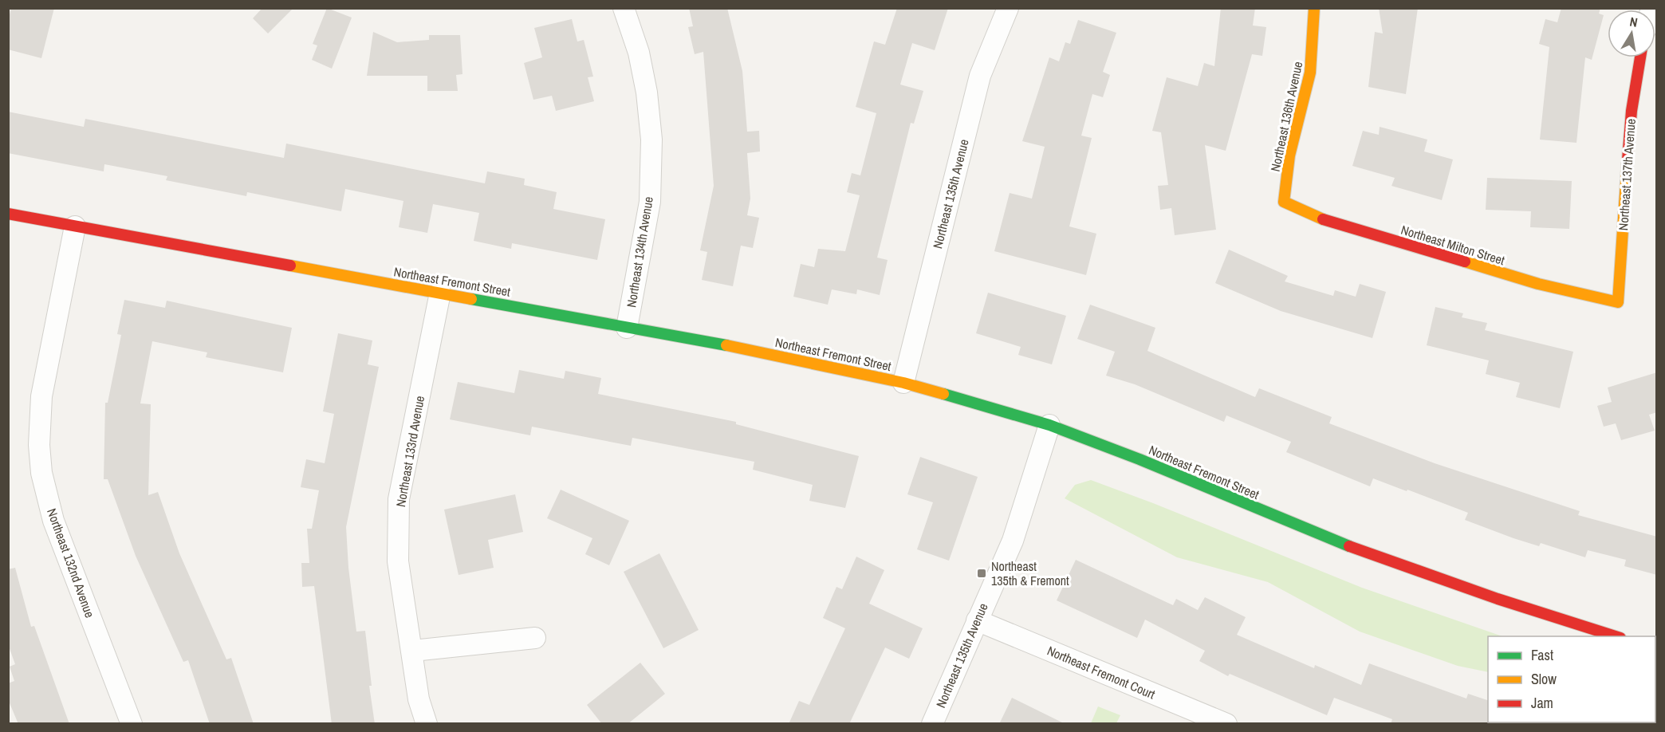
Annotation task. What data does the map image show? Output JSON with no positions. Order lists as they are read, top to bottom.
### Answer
{
  "streets": {
    "street": [
      "Northeast 136th Avenue",
      "Northeast 137th Avenue",
      "Northeast 135th Avenue",
      "Northeast Milton Street",
      "Northeast 134th Avenue",
      "Northeast Fremont Street",
      "Northeast 133rd Avenue",
      "Northeast 132nd Avenue",
      "Northeast Fremont Court"
    ]
  },
  "crossings": [
    ["Northeast 136th Avenue", "Northeast Milton Street"],
    ["Northeast 137th Avenue", "Northeast Milton Street"],
    ["Northeast 135th Avenue", "Northeast Fremont Street"],
    ["Northeast 135th Avenue", "Northeast Fremont Court"],
    ["Northeast 134th Avenue", "Northeast Fremont Street"],
    ["Northeast Fremont Street", "Northeast 133rd Avenue"],
    ["Northeast Fremont Street", "Northeast 132nd Avenue"]
  ],
  "places": {
    "transit": ["Northeast 135th & Fremont"]
  },
  "legend": ["Fast", "Slow", "Jam"],
  "north": "top"
}
